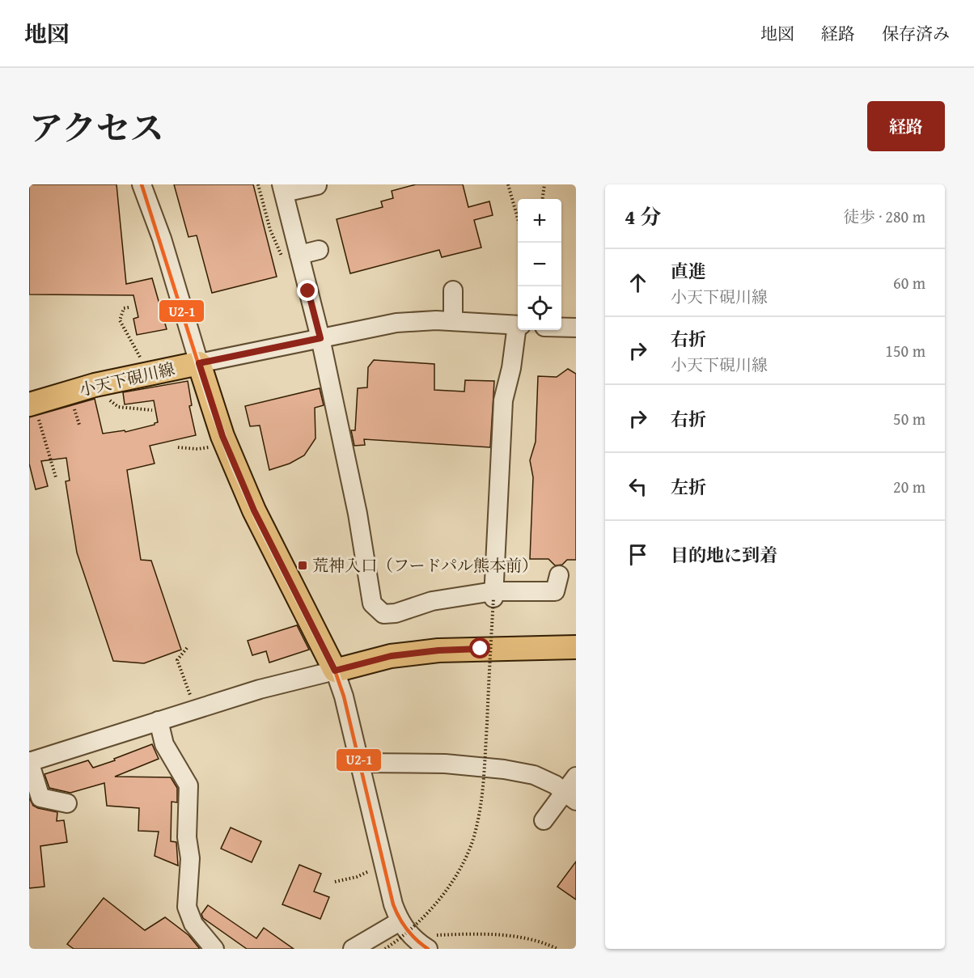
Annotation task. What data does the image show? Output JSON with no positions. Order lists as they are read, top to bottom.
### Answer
{
  "streets": {
    "main road": ["小天下硯川線"]
  },
  "places": {
    "transit": ["荒神入口（フードパル熊本前）"]
  },
  "lines": ["transit line U2-1"],
  "page": {
    "header": "地図",
    "nav": ["地図", "経路", "保存済み"],
    "title": "アクセス",
    "buttons": "経路",
    "heading": ["4 分", "徒歩 · 280 m"],
    "map_buttons": ["+", "−"],
    "list": [
      ["直進", "小天下硯川線", "60 m"],
      ["右折", "小天下硯川線", "150 m"],
      ["右折", "50 m"],
      ["左折", "20 m"],
      "目的地に到着"
    ]
  }
}
